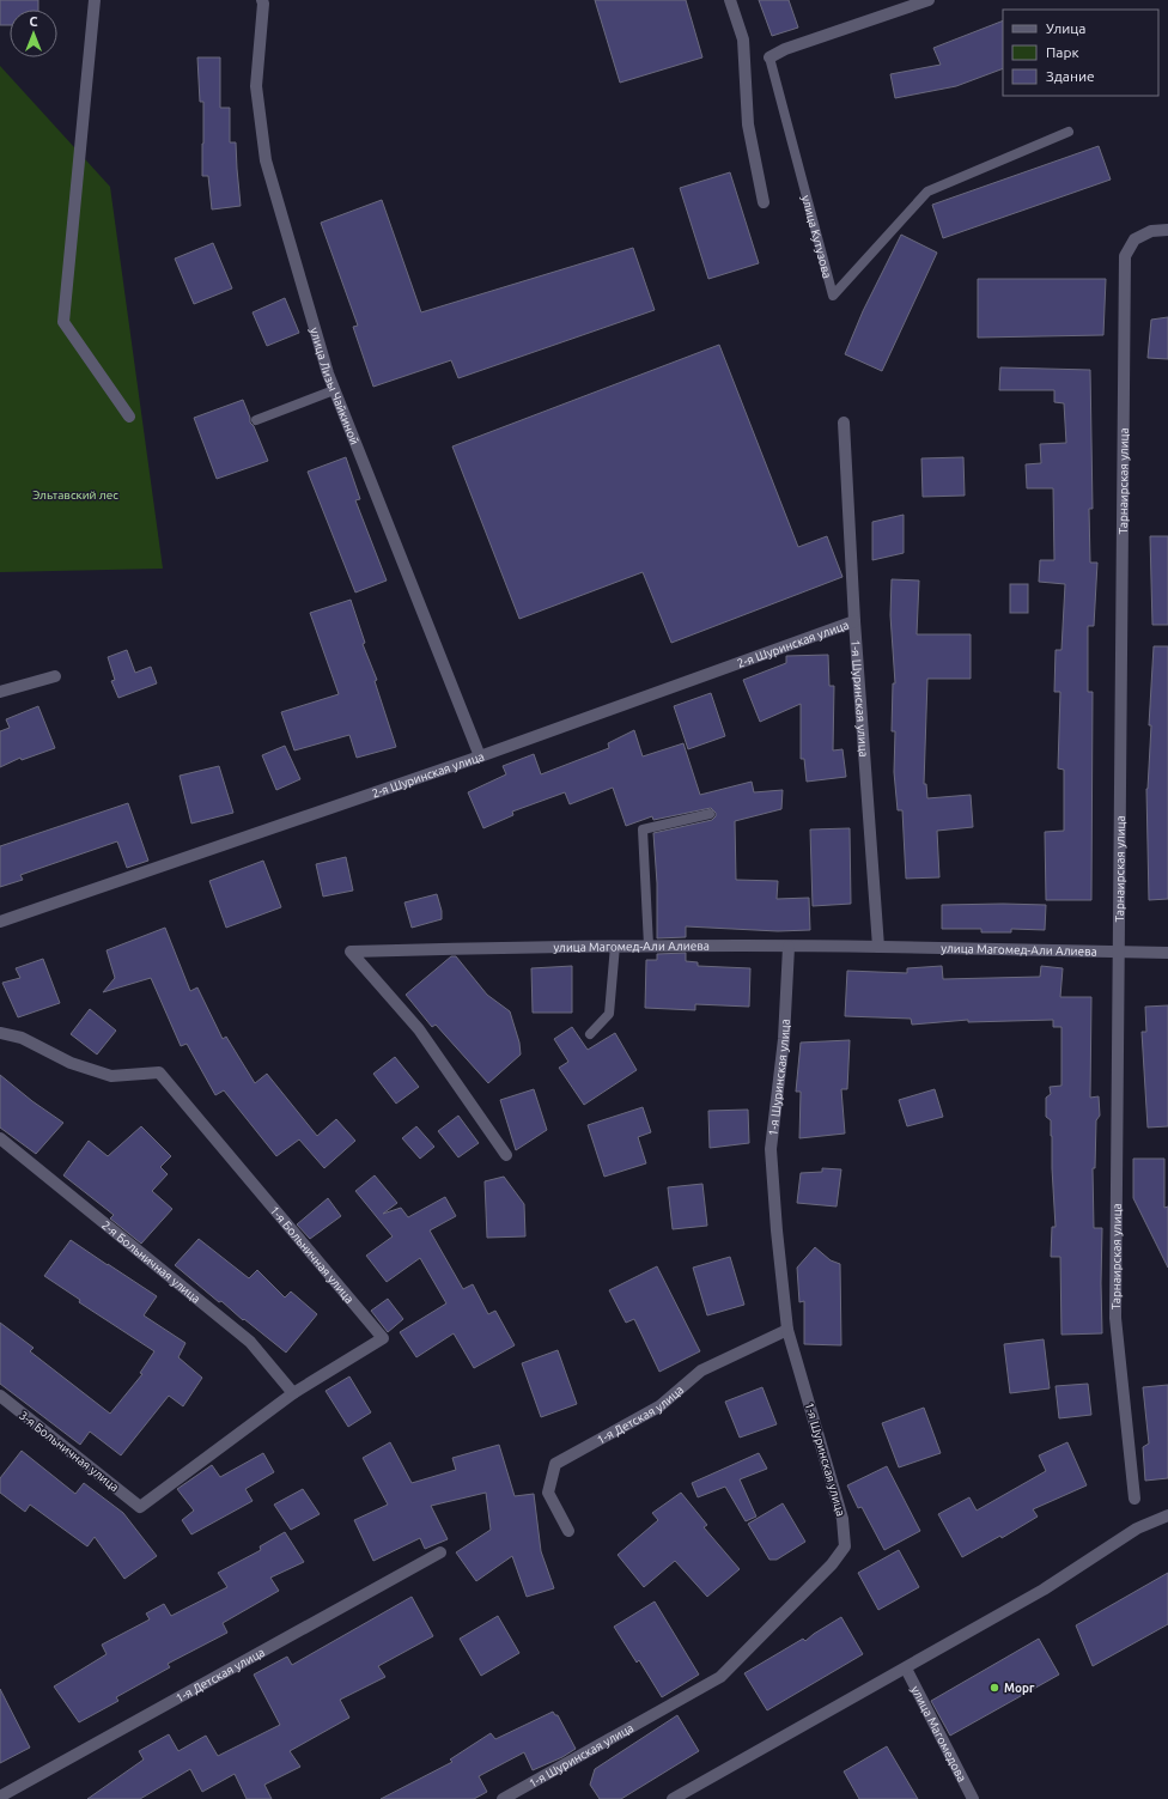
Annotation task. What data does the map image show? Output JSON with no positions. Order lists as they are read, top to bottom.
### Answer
{
  "streets": {
    "street": [
      "улица Кутузова",
      "улица Лизы Чайкиной",
      "Тарнаирская улица",
      "2-я Шуринская улица",
      "1-я Шуринская улица",
      "улица Магомед-Али Алиева",
      "1-я Больничная улица",
      "2-я Больничная улица",
      "1-я Детская улица",
      "3-я Больничная улица",
      "улица Магомедова"
    ]
  },
  "crossings": [
    ["улица Лизы Чайкиной", "2-я Шуринская улица"],
    ["Тарнаирская улица", "улица Магомед-Али Алиева"],
    ["2-я Шуринская улица", "1-я Шуринская улица"],
    ["1-я Шуринская улица", "улица Магомед-Али Алиева"],
    ["1-я Шуринская улица", "1-я Детская улица"],
    ["1-я Больничная улица", "2-я Больничная улица"],
    ["1-я Больничная улица", "3-я Больничная улица"]
  ],
  "parks": ["Эльтавский лес"],
  "places": ["Морг"],
  "legend": ["Улица", "Парк", "Здание"],
  "north": "top"
}
